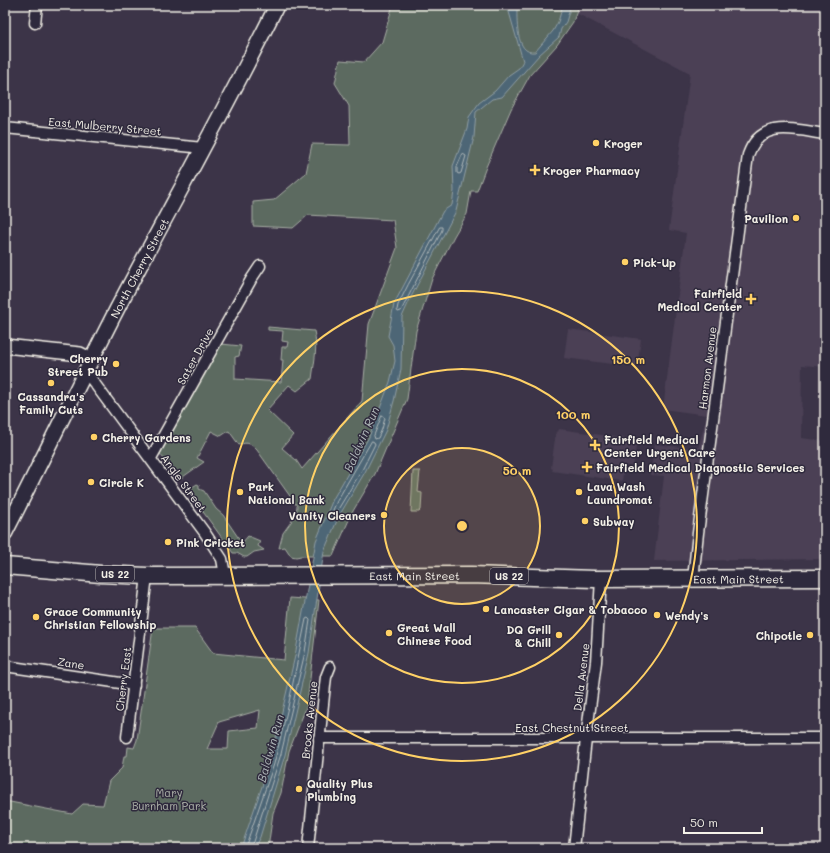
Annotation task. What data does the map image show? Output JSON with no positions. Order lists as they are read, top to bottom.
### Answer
{
  "streets": {
    "main road": ["North Cherry Street", "US 22", "East Main Street"],
    "street": [
      "East Mulberry Street",
      "Sater Drive",
      "Harmon Avenue",
      "Angle Street",
      "Zane",
      "Della Avenue",
      "Cherry East",
      "Brooks Avenue",
      "East Chestnut Street"
    ]
  },
  "crossings": [
    ["East Mulberry Street", "North Cherry Street"],
    ["North Cherry Street", "Angle Street"],
    ["Sater Drive", "Angle Street"],
    ["Harmon Avenue", "East Main Street"],
    ["Angle Street", "East Main Street"],
    ["East Main Street", "Della Avenue"],
    ["East Main Street", "Cherry East"],
    ["Zane", "Cherry East"],
    ["Della Avenue", "East Chestnut Street"],
    ["Brooks Avenue", "East Chestnut Street"]
  ],
  "water": ["Baldwin Run"],
  "parks": ["Mary Burnham Park"],
  "places": {
    "other": [
      "Kroger",
      "Pavilion",
      "Pick-Up",
      "Cherry Street Pub",
      "Cassandra's Family Cuts",
      "Cherry Gardens",
      "Circle K",
      "Park National Bank",
      "Lava Wash Laundromat",
      "Vanity Cleaners",
      "Subway",
      "Pink Cricket",
      "Lancaster Cigar & Tobacco",
      "Wendy's",
      "Grace Community Christian Fellowship",
      "Great Wall Chinese Food",
      "DQ Grill & Chill",
      "Chipotle",
      "Quality Plus Plumbing"
    ],
    "health": [
      "Kroger Pharmacy",
      "Fairfield Medical Center",
      "Fairfield Medical Center Urgent Care",
      "Fairfield Medical Diagnostic Services"
    ]
  },
  "scale_bar": "50 m",
  "rings": ["150 m", "100 m", "50 m"]
}
